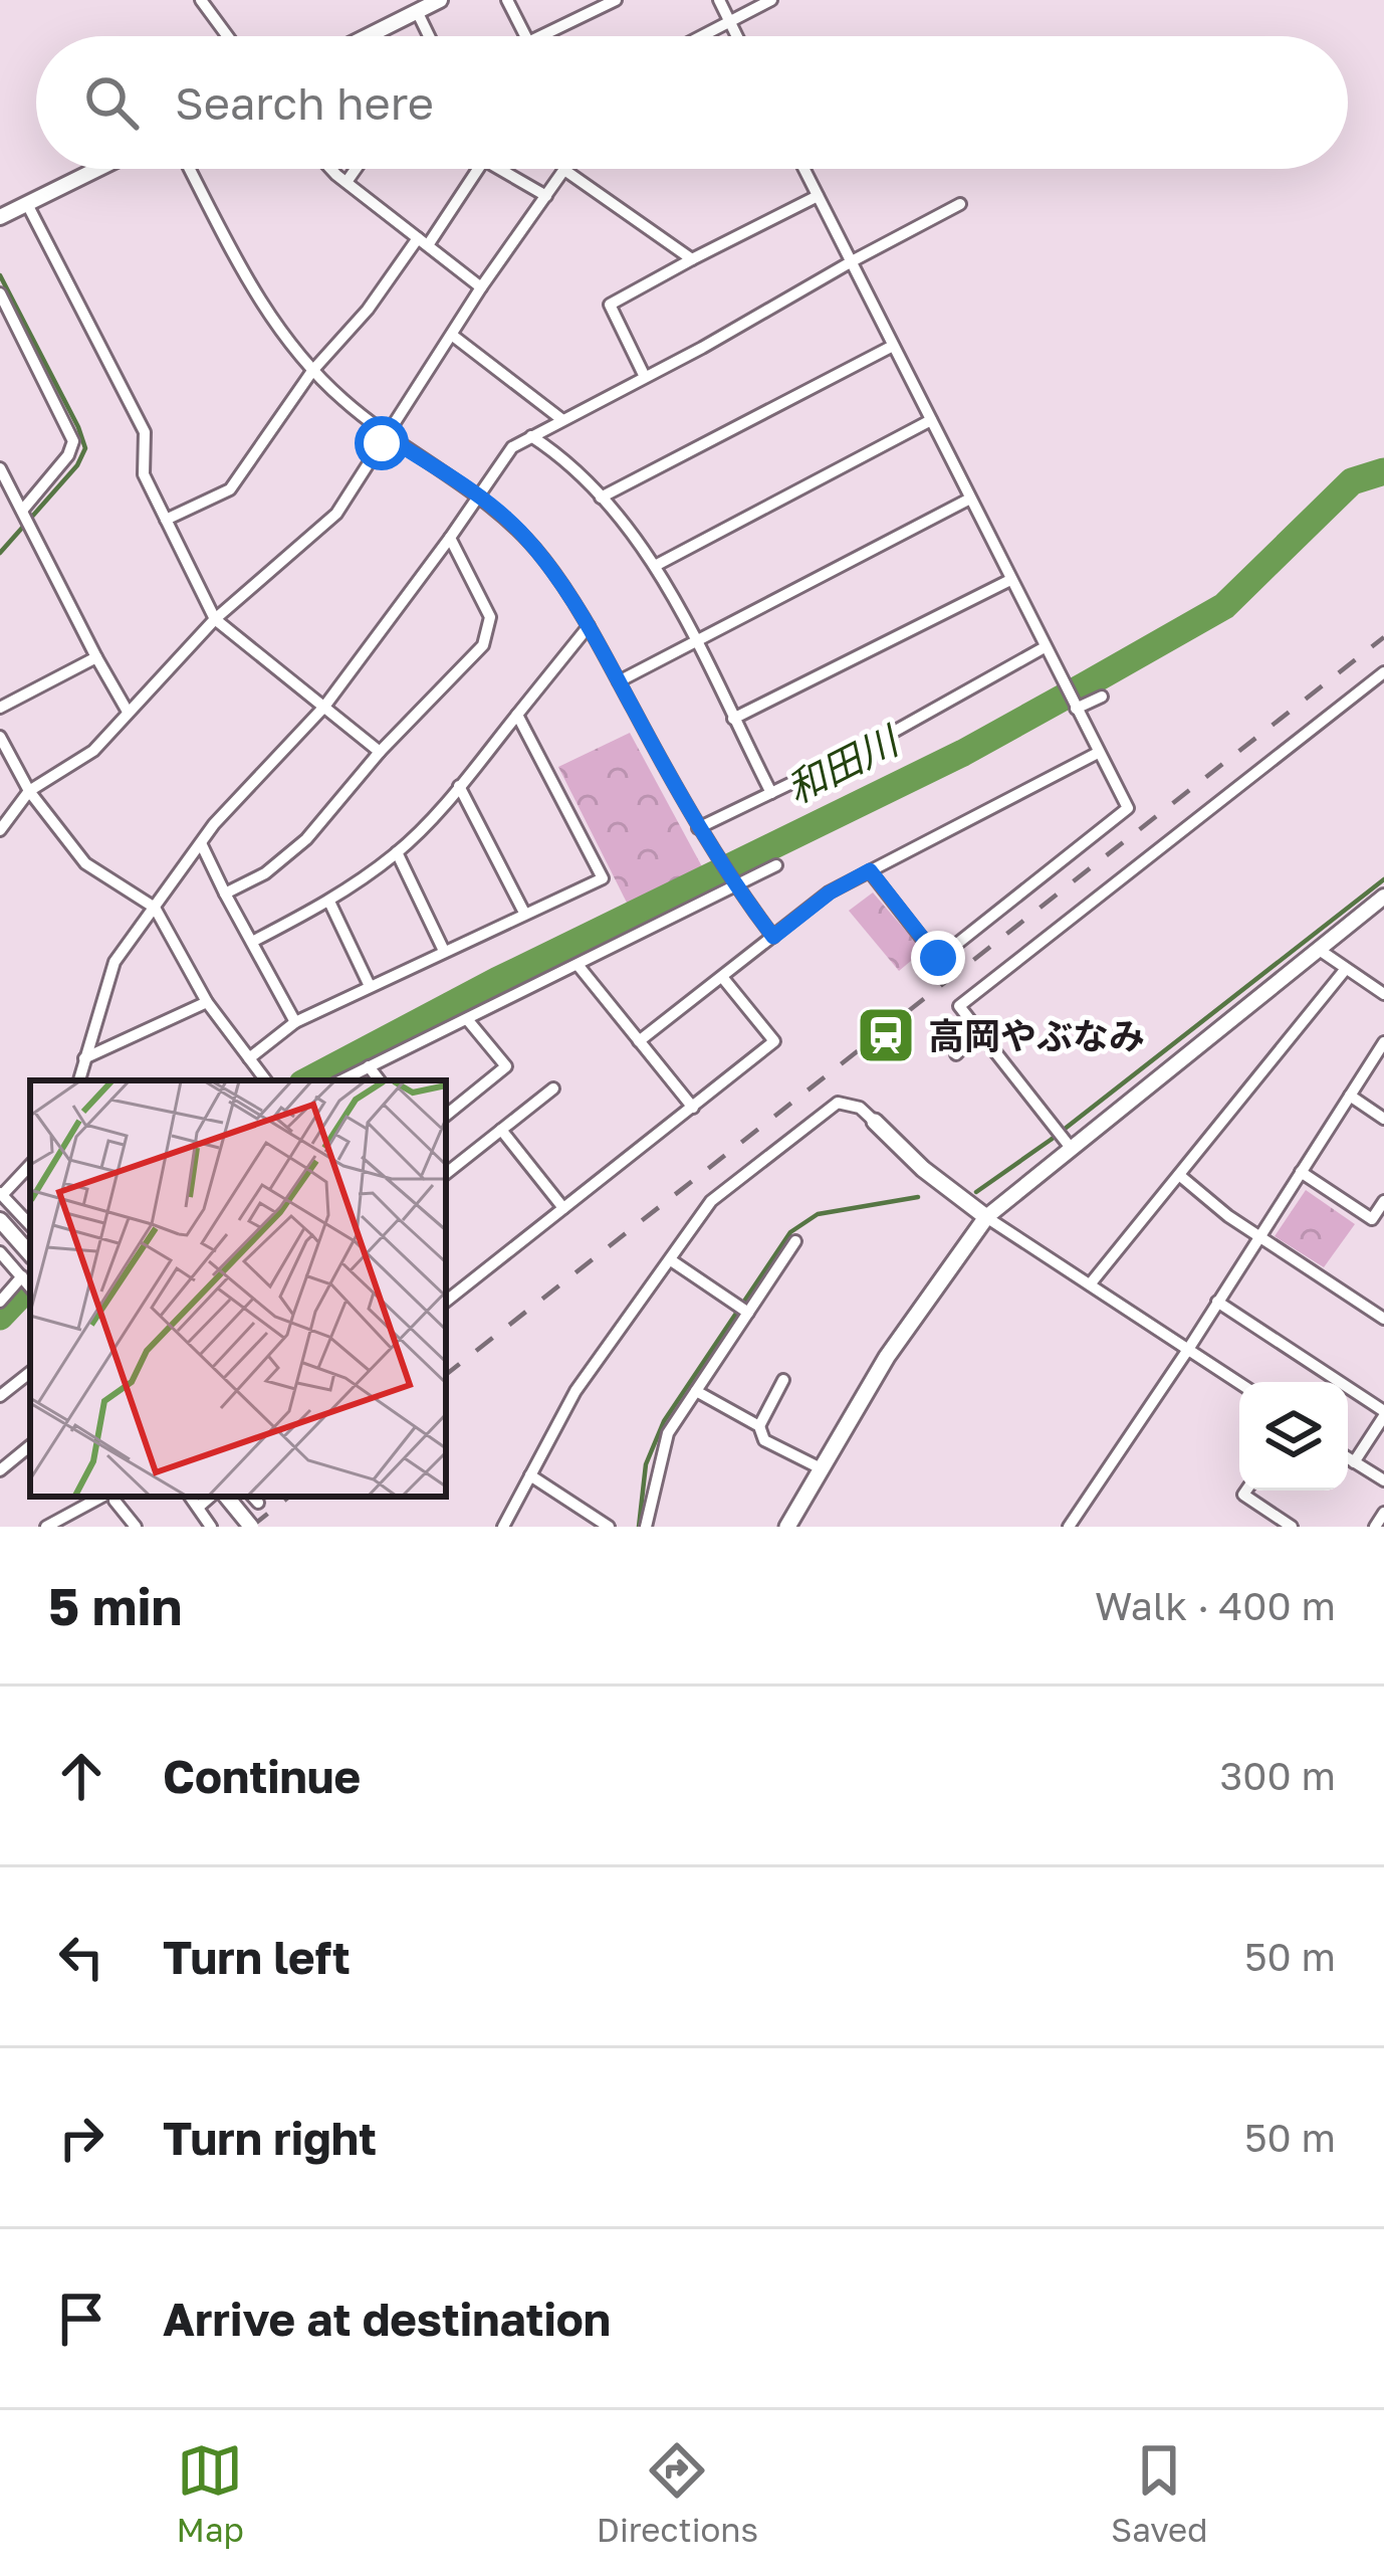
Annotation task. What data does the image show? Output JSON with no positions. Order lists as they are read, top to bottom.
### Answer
{
  "water": ["和田川"],
  "places": {
    "station": ["高岡やぶなみ"]
  },
  "page": {
    "search": "Search here",
    "heading": ["5 min", "Walk · 400 m"],
    "list": [
      ["Continue", "300 m"],
      ["Turn left", "50 m"],
      ["Turn right", "50 m"],
      "Arrive at destination"
    ],
    "nav": ["Map", "Directions", "Saved"]
  }
}
